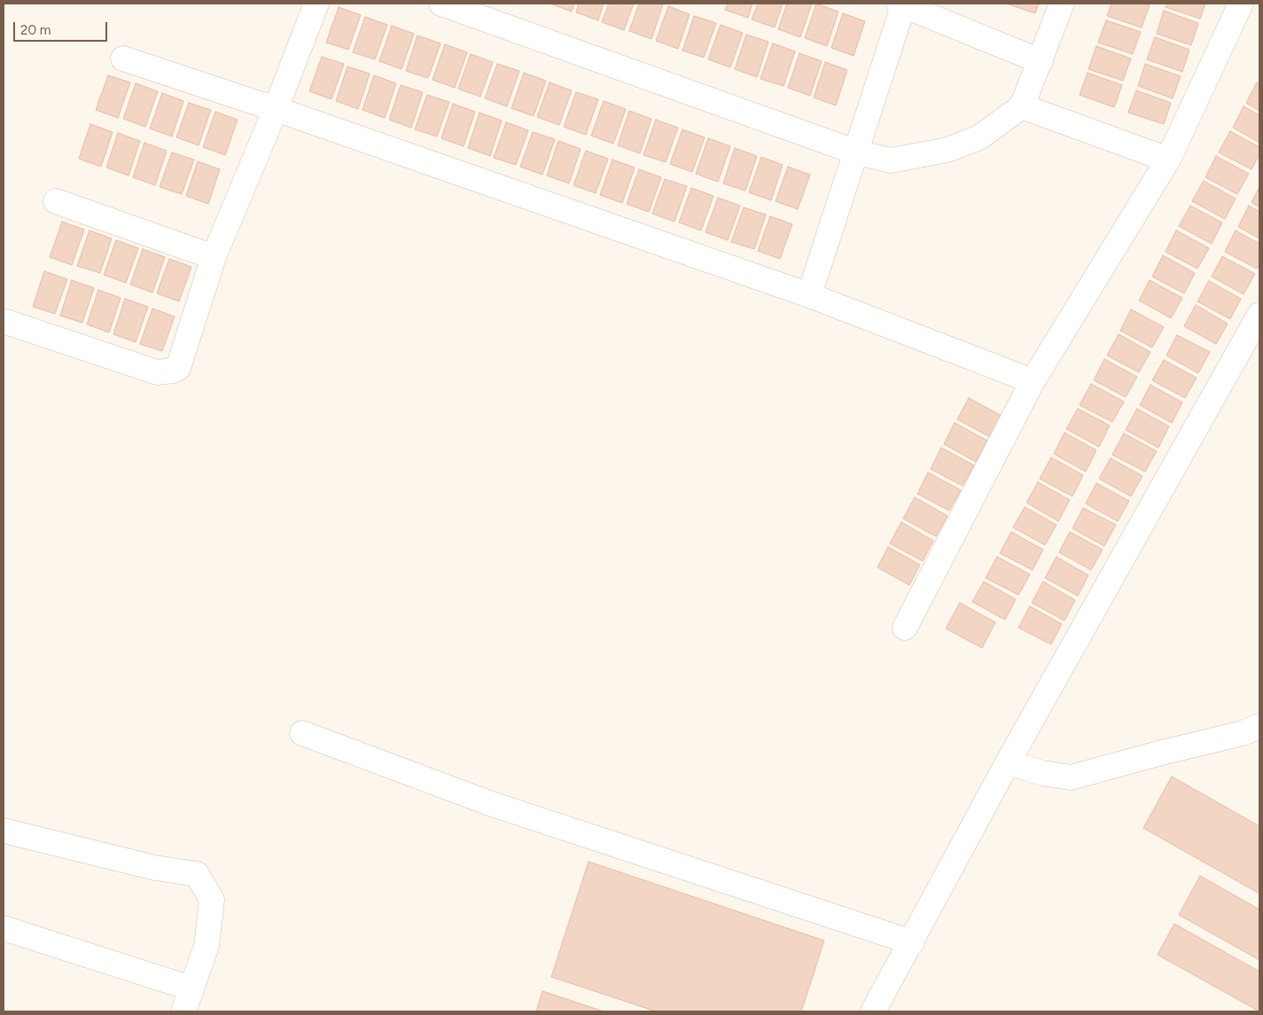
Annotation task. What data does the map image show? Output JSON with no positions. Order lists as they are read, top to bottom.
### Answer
{
  "scale_bar": "20 m"
}
